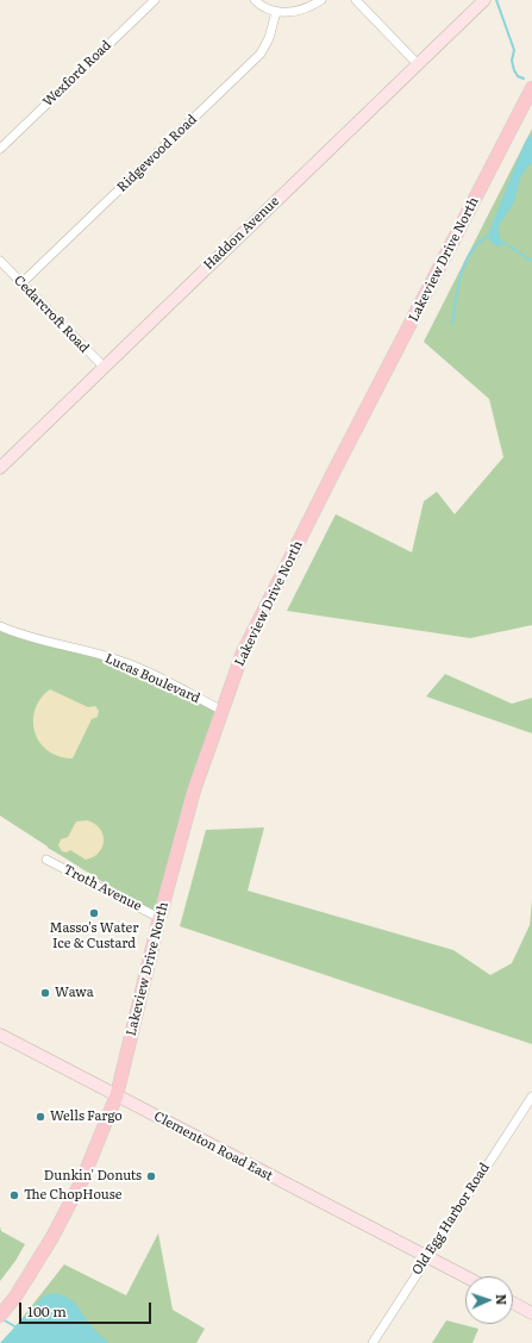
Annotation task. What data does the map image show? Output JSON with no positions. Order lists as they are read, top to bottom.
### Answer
{
  "streets": {
    "main road": ["Lakeview Drive North"],
    "street": [
      "Wexford Road",
      "Ridgewood Road",
      "Haddon Avenue",
      "Cedarcroft Road",
      "Lucas Boulevard",
      "Troth Avenue",
      "Clementon Road East",
      "Old Egg Harbor Road"
    ]
  },
  "crossings": [
    ["Ridgewood Road", "Cedarcroft Road"],
    ["Haddon Avenue", "Cedarcroft Road"],
    ["Lakeview Drive North", "Lucas Boulevard"],
    ["Lakeview Drive North", "Troth Avenue"],
    ["Lakeview Drive North", "Clementon Road East"],
    ["Clementon Road East", "Old Egg Harbor Road"]
  ],
  "places": [
    "Masso's Water Ice & Custard",
    "Wawa",
    "Wells Fargo",
    "Dunkin' Donuts",
    "The ChopHouse"
  ],
  "scale_bar": "100 m",
  "north": "right"
}
